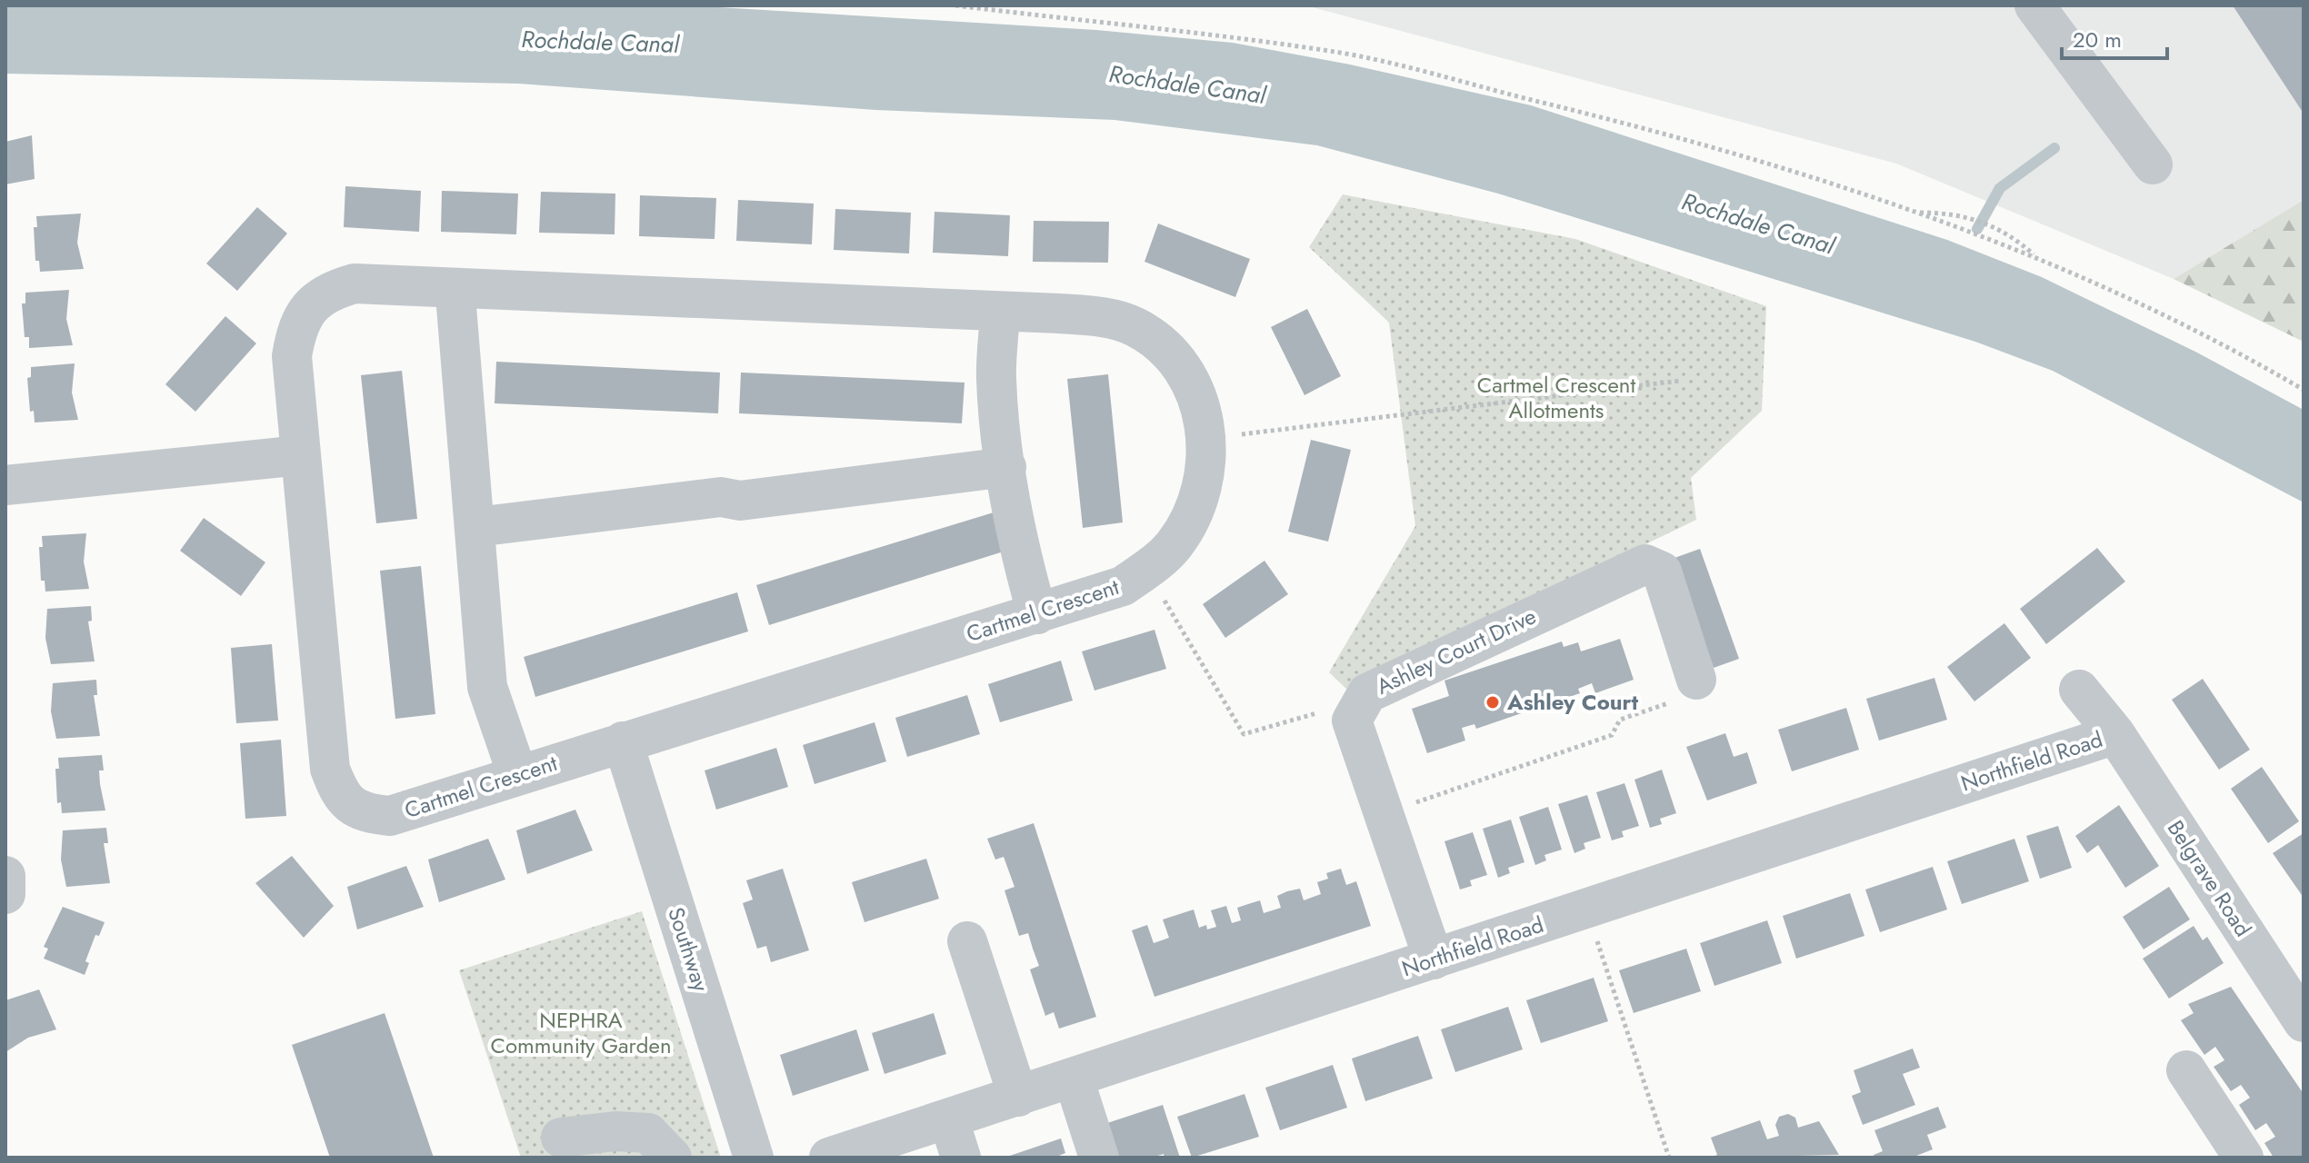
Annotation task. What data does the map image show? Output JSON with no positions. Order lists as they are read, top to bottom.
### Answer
{
  "streets": {
    "street": [
      "Cartmel Crescent",
      "Ashley Court Drive",
      "Northfield Road",
      "Belgrave Road",
      "Southway"
    ]
  },
  "crossings": [
    ["Cartmel Crescent", "Southway"],
    ["Ashley Court Drive", "Northfield Road"],
    ["Northfield Road", "Belgrave Road"]
  ],
  "water": ["Rochdale Canal"],
  "parks": ["Cartmel Crescent Allotments", "NEPHRA Community Garden"],
  "places": ["Ashley Court"],
  "scale_bar": "20 m"
}
